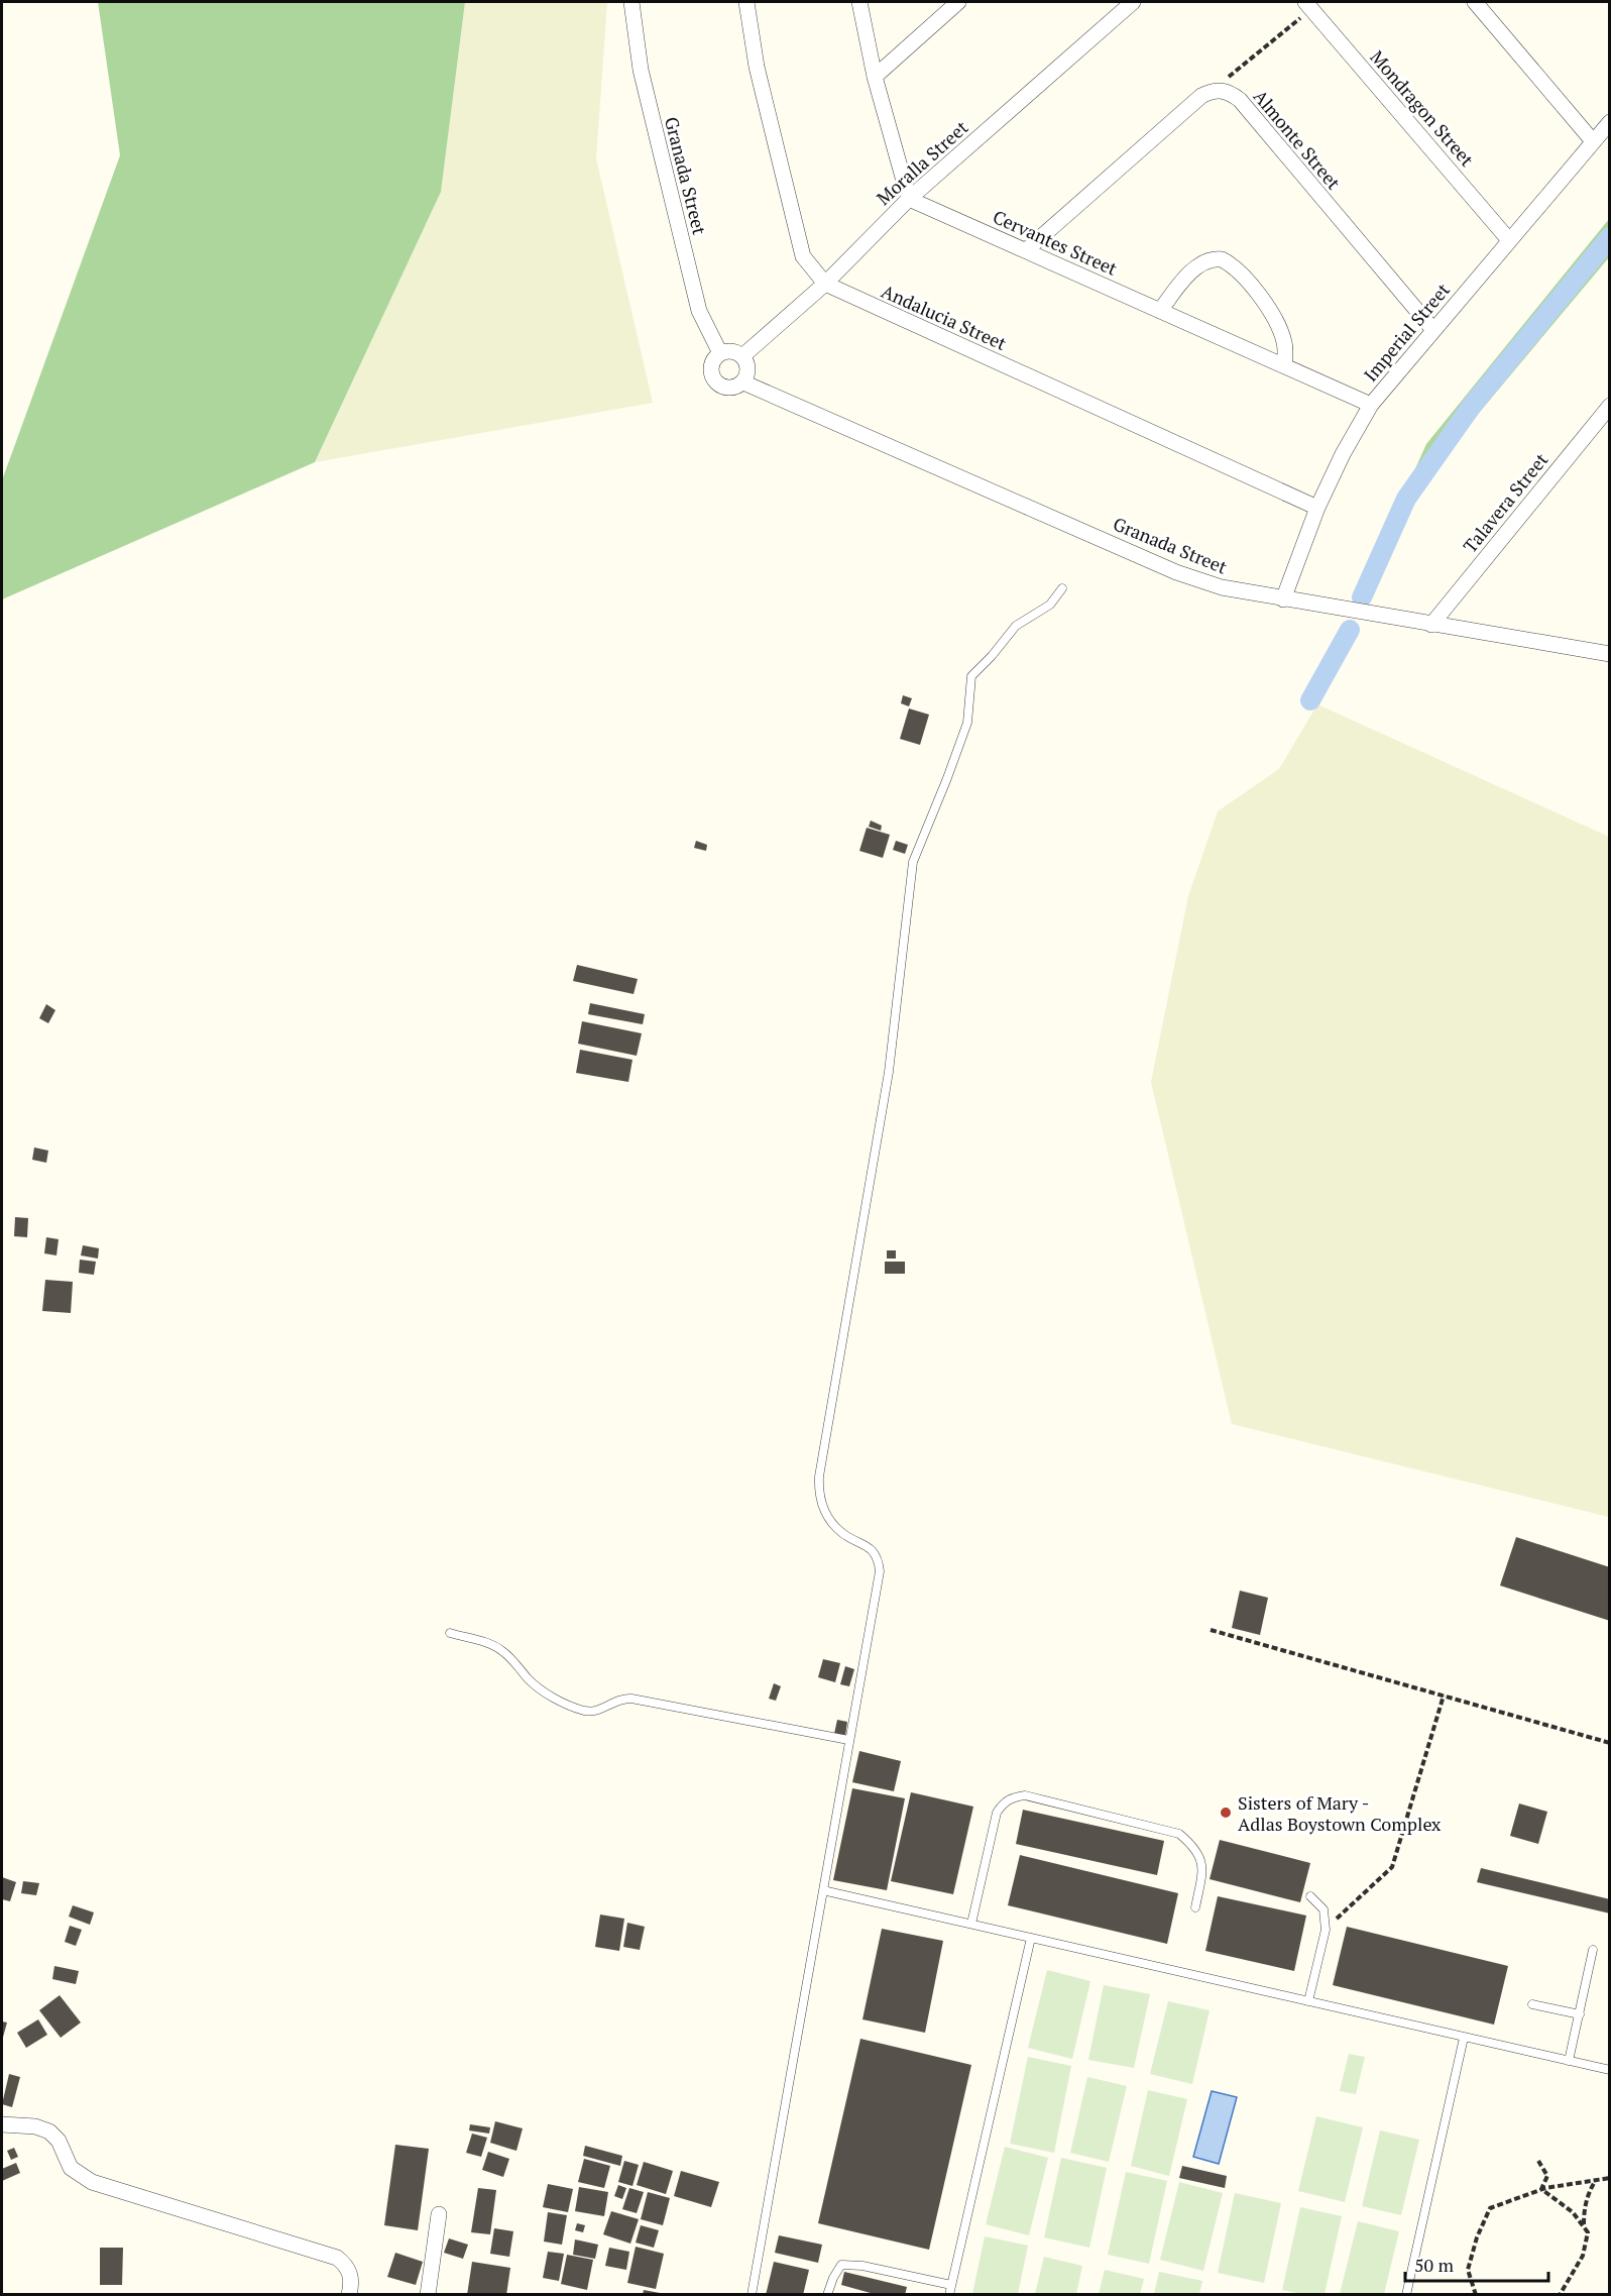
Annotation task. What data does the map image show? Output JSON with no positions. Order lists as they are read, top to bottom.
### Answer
{
  "streets": {
    "street": [
      "Mondragon Street",
      "Almonte Street",
      "Moralla Street",
      "Granada Street",
      "Cervantes Street",
      "Andalucia Street",
      "Imperial Street",
      "Talavera Street"
    ]
  },
  "crossings": [
    ["Mondragon Street", "Imperial Street"],
    ["Almonte Street", "Imperial Street"],
    ["Moralla Street", "Granada Street"],
    ["Moralla Street", "Cervantes Street"],
    ["Moralla Street", "Andalucia Street"],
    ["Granada Street", "Imperial Street"],
    ["Granada Street", "Talavera Street"],
    ["Cervantes Street", "Imperial Street"],
    ["Andalucia Street", "Imperial Street"]
  ],
  "places": ["Sisters of Mary - Adlas Boystown Complex"],
  "scale_bar": "50 m"
}
